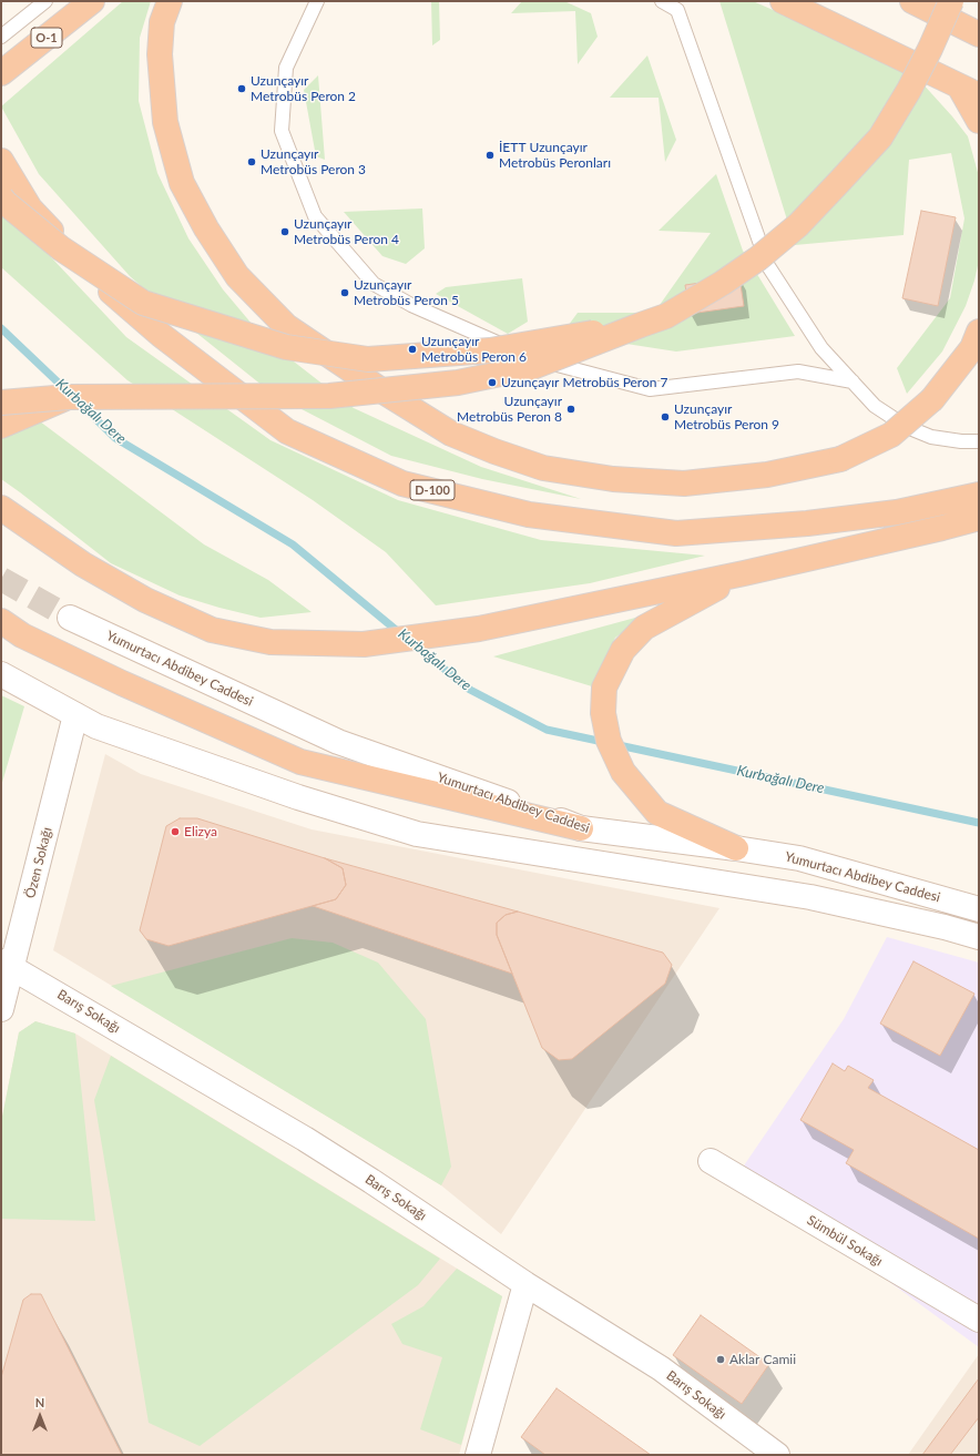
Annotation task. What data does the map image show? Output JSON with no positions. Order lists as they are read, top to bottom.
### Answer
{
  "streets": {
    "highway": ["O-1", "D-100"],
    "main road": [
      "Yumurtacı Abdibey Caddesi",
      "Özen Sokağı",
      "Barış Sokağı",
      "Sümbül Sokağı"
    ]
  },
  "crossings": [
    ["Özen Sokağı", "Barış Sokağı"]
  ],
  "water": ["Kurbağalı Dere"],
  "places": [
    "Uzunçayır Metrobüs Peron 2",
    "İETT Uzunçayır Metrobüs Peronları",
    "Uzunçayır Metrobüs Peron 3",
    "Uzunçayır Metrobüs Peron 4",
    "Uzunçayır Metrobüs Peron 5",
    "Uzunçayır Metrobüs Peron 6",
    "Uzunçayır Metrobüs Peron 7",
    "Uzunçayır Metrobüs Peron 8",
    "Uzunçayır Metrobüs Peron 9",
    "Elizya",
    "Aklar Camii"
  ],
  "north": "top"
}
